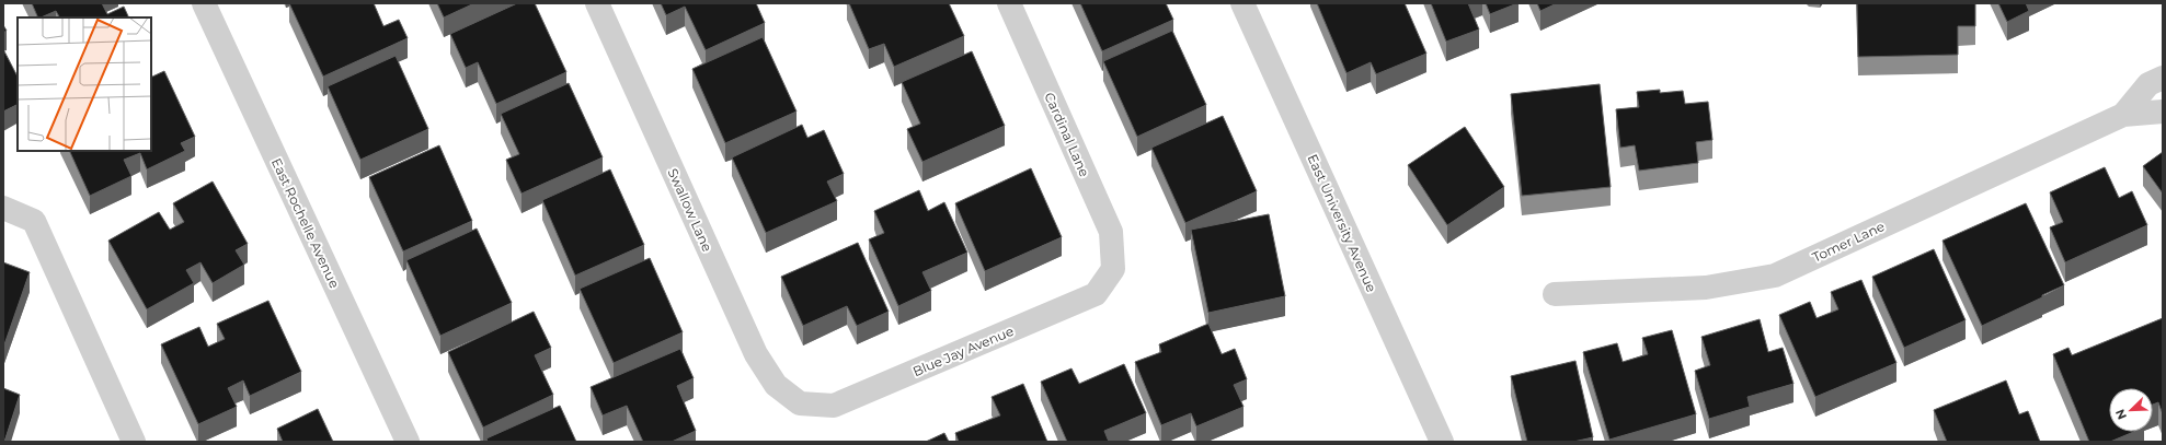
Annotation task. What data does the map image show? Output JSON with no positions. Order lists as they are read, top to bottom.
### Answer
{
  "streets": {
    "street": [
      "Cardinal Lane",
      "Swallow Lane",
      "East Rochelle Avenue",
      "East University Avenue",
      "Tomer Lane",
      "Blue Jay Avenue"
    ]
  },
  "crossings": [
    ["Cardinal Lane", "Blue Jay Avenue"],
    ["Swallow Lane", "Blue Jay Avenue"]
  ],
  "north": "bottom left"
}
